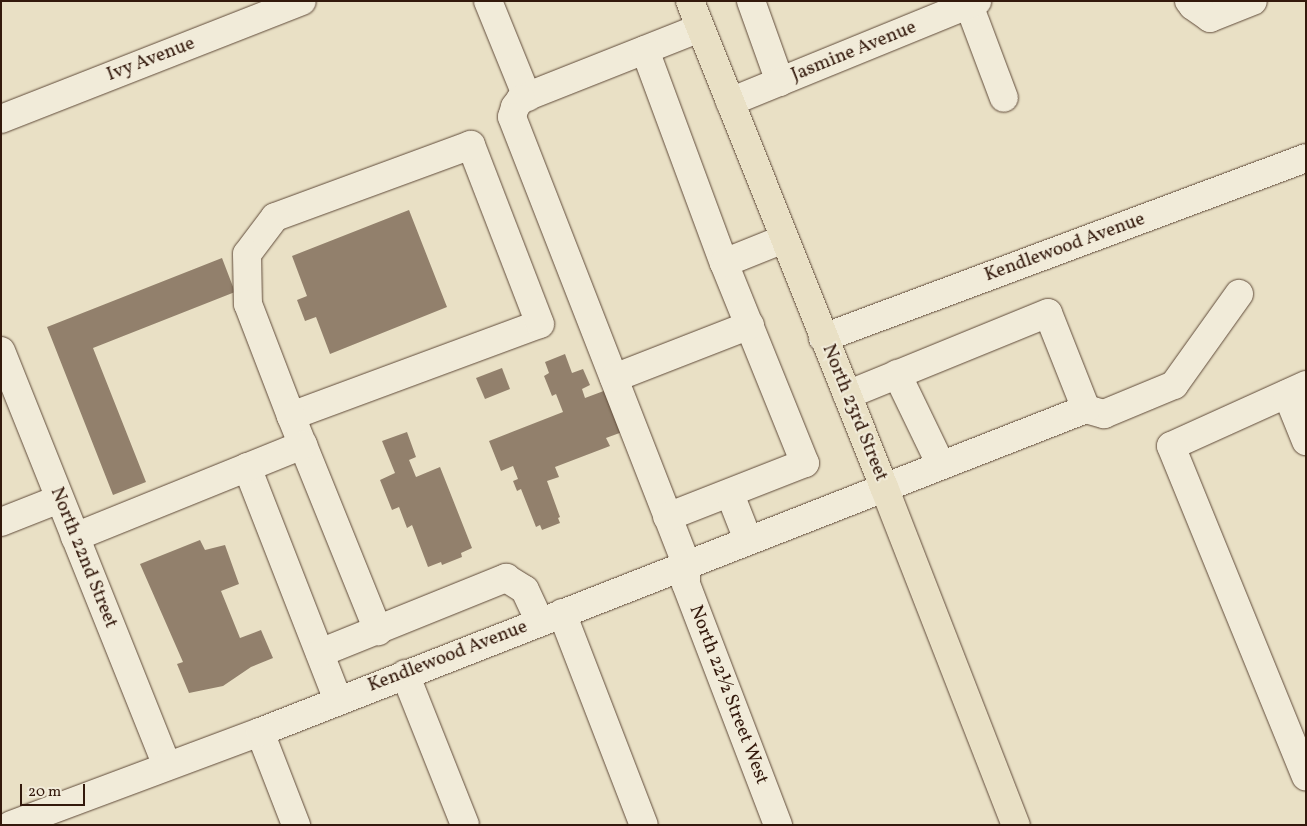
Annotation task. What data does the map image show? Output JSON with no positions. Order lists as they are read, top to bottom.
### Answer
{
  "streets": {
    "main road": ["North 23rd Street"],
    "street": [
      "Jasmine Avenue",
      "Ivy Avenue",
      "Kendlewood Avenue",
      "North 22nd Street",
      "North 22½ Street West"
    ]
  },
  "crossings": [
    ["Jasmine Avenue", "North 23rd Street"],
    ["Kendlewood Avenue", "North 23rd Street"],
    ["Kendlewood Avenue", "North 22nd Street"],
    ["Kendlewood Avenue", "North 22½ Street West"]
  ],
  "scale_bar": "20 m"
}
